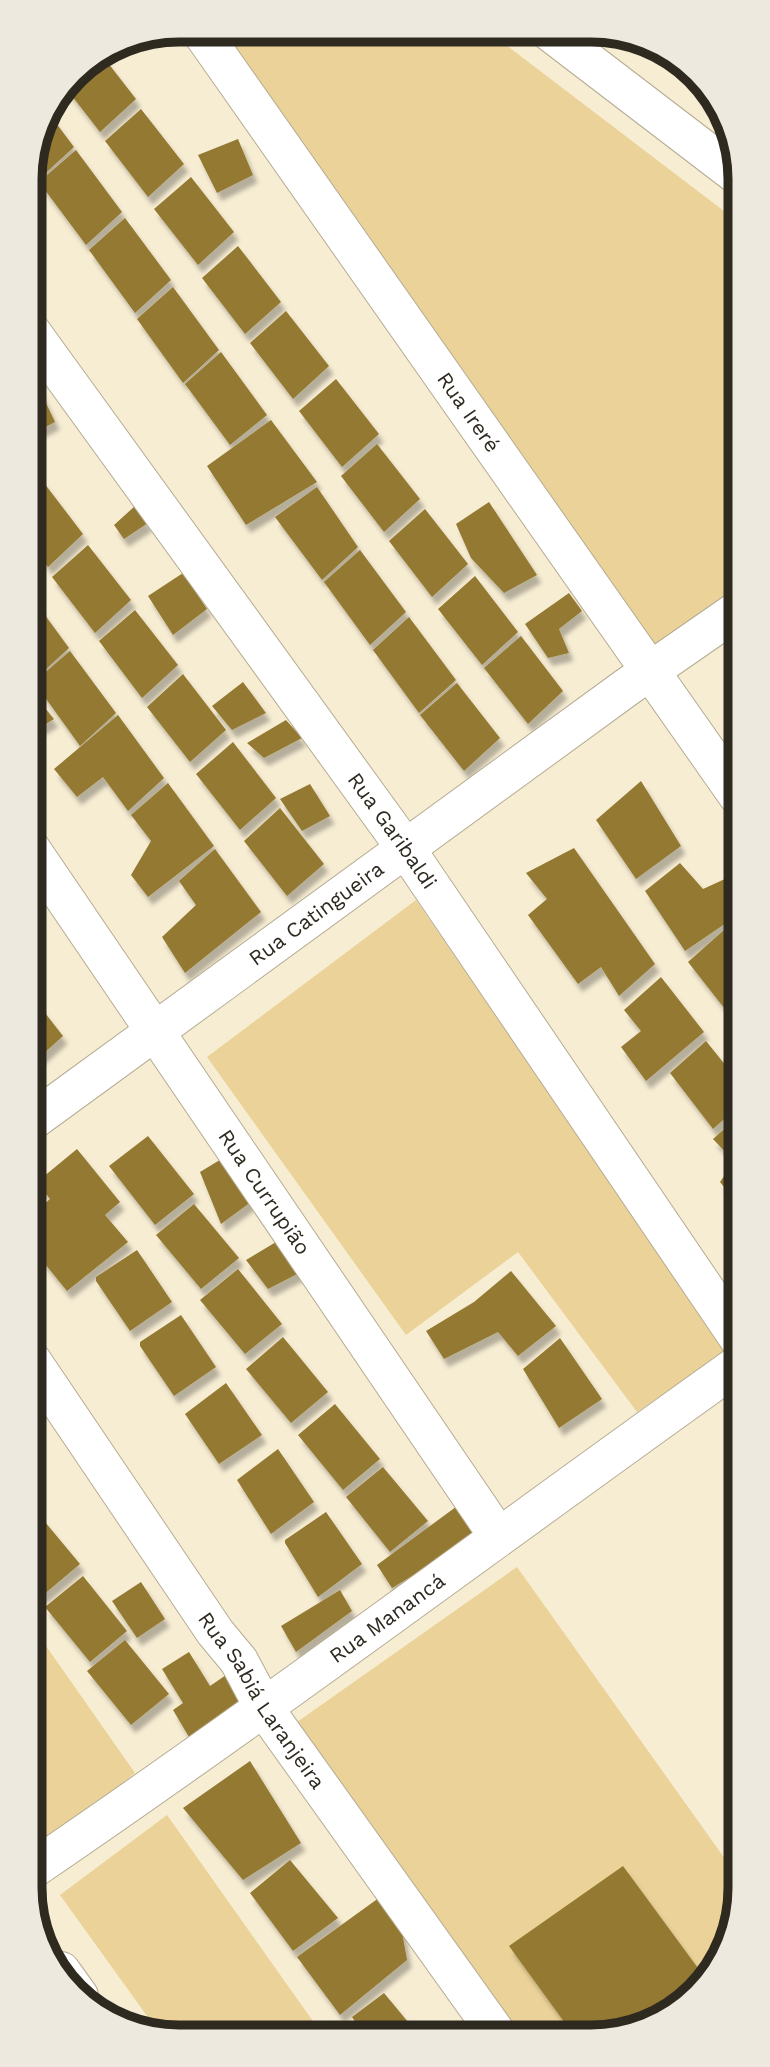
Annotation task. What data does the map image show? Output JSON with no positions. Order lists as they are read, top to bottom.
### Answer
{
  "streets": {
    "street": [
      "Rua Ireré",
      "Rua Garibaldi",
      "Rua Catingueira",
      "Rua Currupião",
      "Rua Manancá",
      "Rua Sabiá Laranjeira"
    ]
  },
  "crossings": [
    ["Rua Ireré", "Rua Catingueira"],
    ["Rua Garibaldi", "Rua Catingueira"],
    ["Rua Catingueira", "Rua Currupião"],
    ["Rua Currupião", "Rua Manancá"],
    ["Rua Manancá", "Rua Sabiá Laranjeira"]
  ]
}
